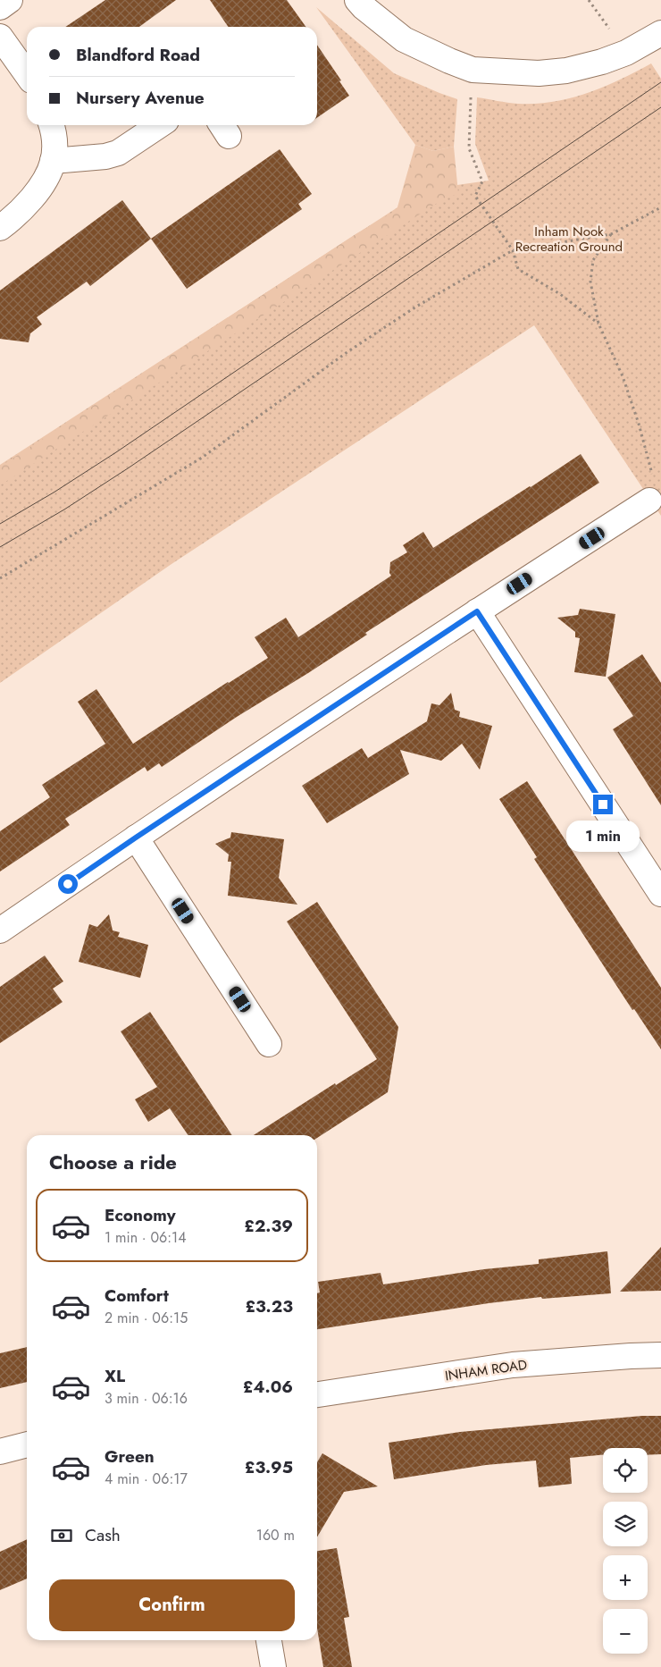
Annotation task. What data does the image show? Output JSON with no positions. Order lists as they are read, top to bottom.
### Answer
{
  "streets": {
    "street": ["INHAM ROAD"]
  },
  "parks": ["Inham Nook Recreation Ground"],
  "page": {
    "banner": ["Blandford Road", "Nursery Avenue"],
    "bubble": "1 min",
    "heading": "Choose a ride",
    "list": [
      {
        "name": "Economy",
        "note": "1 min · 06:14",
        "value": "£2.39"
      },
      {
        "name": "Comfort",
        "note": "2 min · 06:15",
        "value": "£3.23"
      },
      {
        "name": "XL",
        "note": "3 min · 06:16",
        "value": "£4.06"
      },
      {
        "name": "Green",
        "note": "4 min · 06:17",
        "value": "£3.95"
      }
    ],
    "map_buttons": ["+", "−"],
    "pay": ["Cash", "160 m"],
    "buttons": "Confirm"
  }
}
